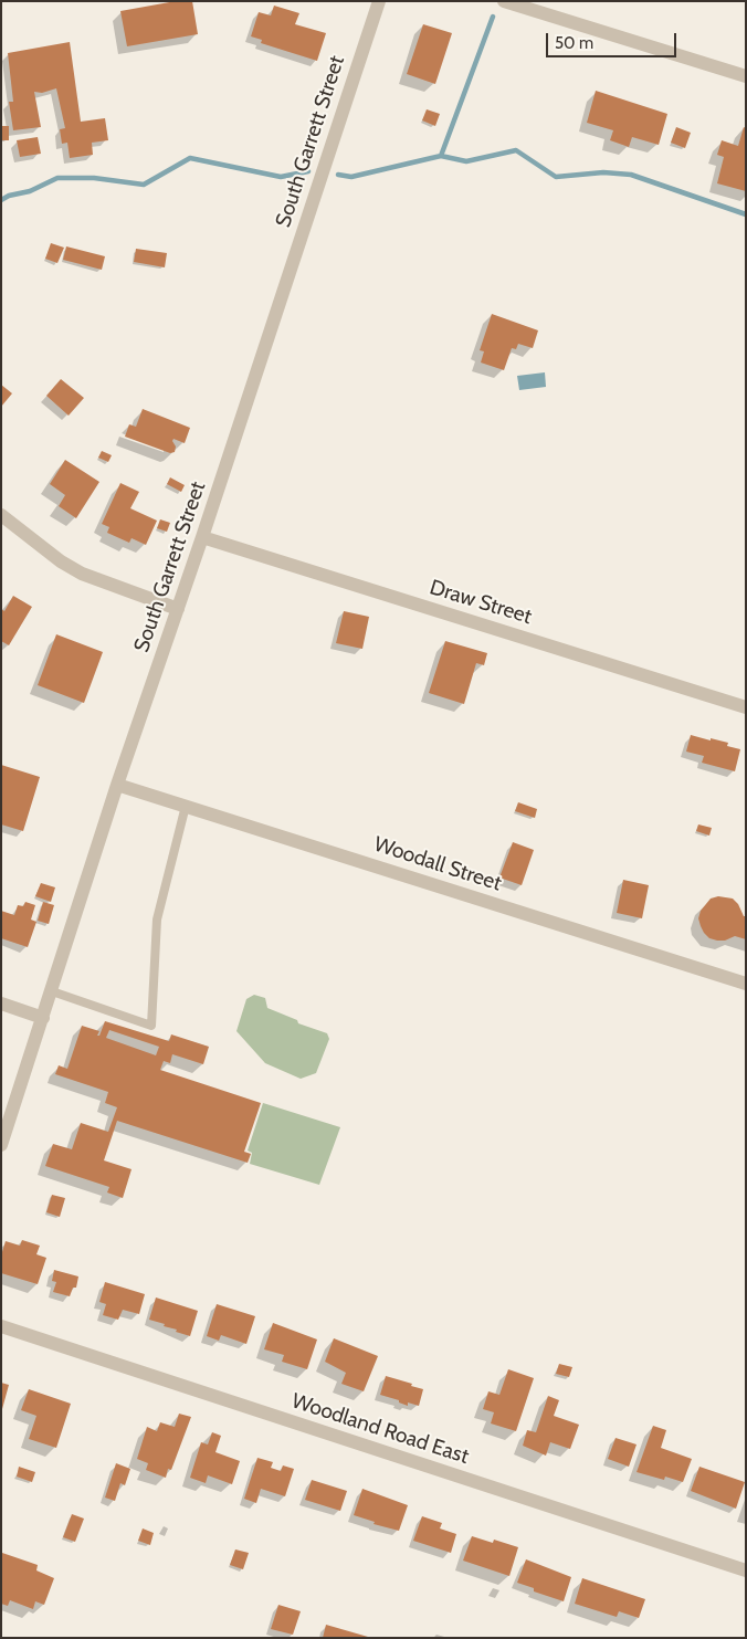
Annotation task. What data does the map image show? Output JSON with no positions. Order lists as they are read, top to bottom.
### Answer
{
  "streets": {
    "street": [
      "South Garrett Street",
      "Draw Street",
      "Woodall Street",
      "Woodland Road East"
    ]
  },
  "crossings": [
    ["South Garrett Street", "Draw Street"],
    ["South Garrett Street", "Woodall Street"]
  ],
  "scale_bar": "50 m"
}
